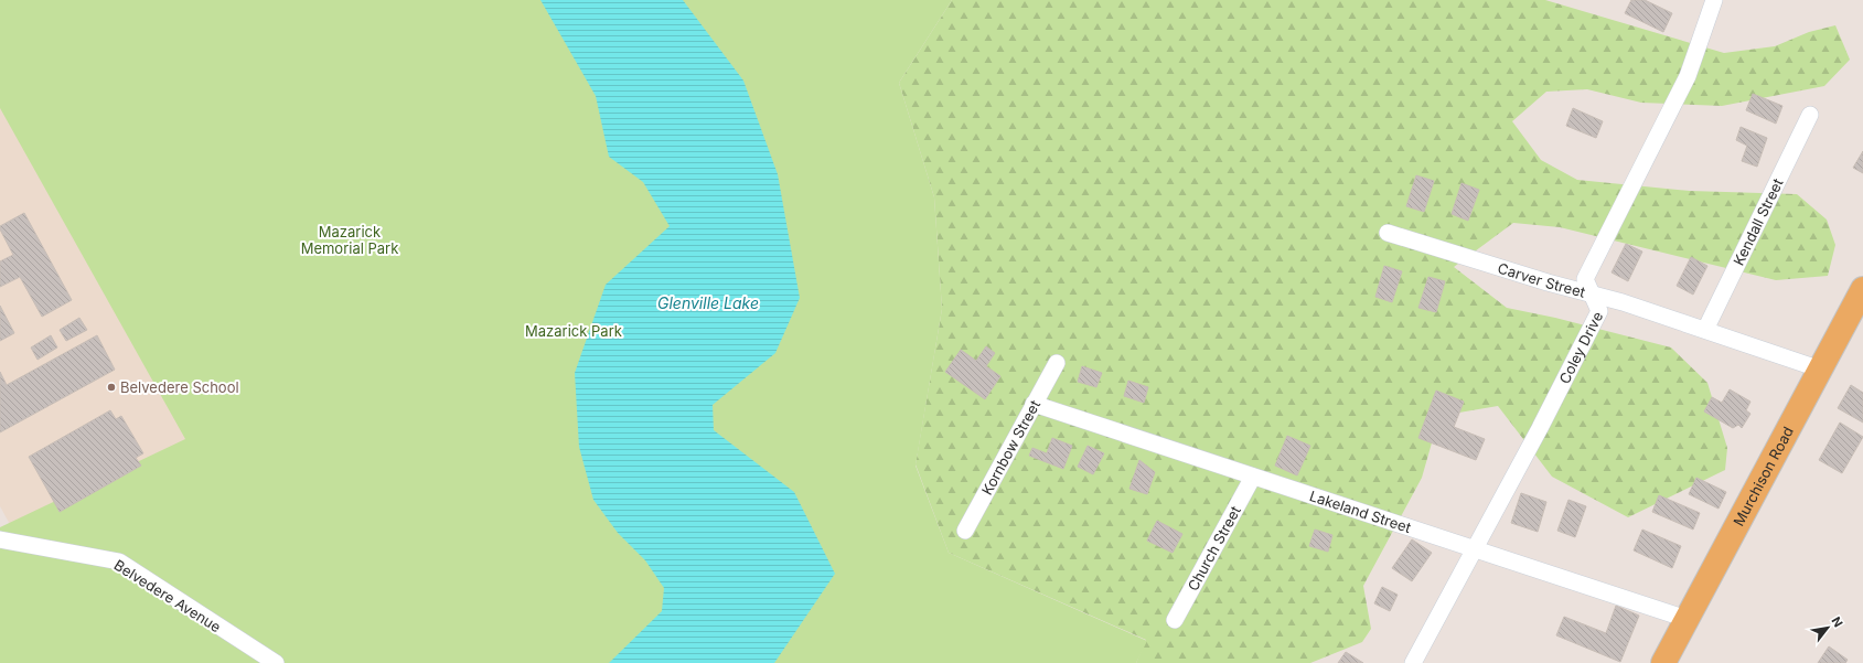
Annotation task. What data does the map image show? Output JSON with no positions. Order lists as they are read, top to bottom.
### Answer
{
  "streets": {
    "main road": ["Murchison Road"],
    "street": [
      "Kendall Street",
      "Carver Street",
      "Coley Drive",
      "Kornbow Street",
      "Lakeland Street",
      "Church Street",
      "Belvedere Avenue"
    ]
  },
  "crossings": [
    ["Kendall Street", "Carver Street"],
    ["Carver Street", "Coley Drive"],
    ["Carver Street", "Murchison Road"],
    ["Coley Drive", "Lakeland Street"],
    ["Kornbow Street", "Lakeland Street"],
    ["Murchison Road", "Lakeland Street"],
    ["Lakeland Street", "Church Street"]
  ],
  "water": ["Glenville Lake"],
  "parks": ["Mazarick Memorial Park", "Mazarick Park"],
  "places": ["Belvedere School"],
  "north": "top right"
}
